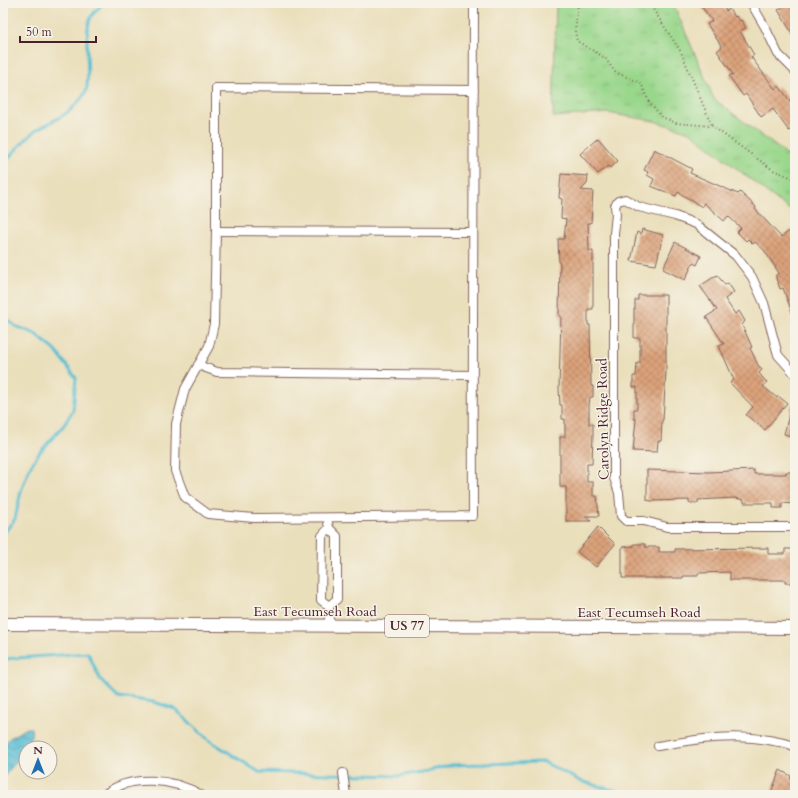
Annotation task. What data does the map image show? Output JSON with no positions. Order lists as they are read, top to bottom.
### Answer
{
  "streets": {
    "main road": ["East Tecumseh Road", "US 77"],
    "street": ["Carolyn Ridge Road"]
  },
  "scale_bar": "50 m",
  "north": "top"
}
